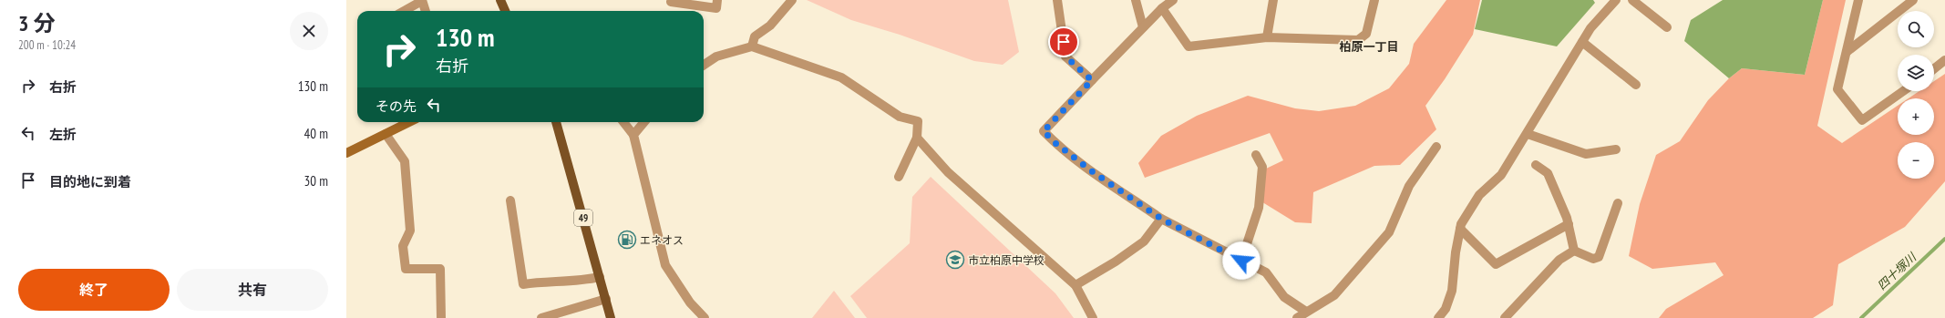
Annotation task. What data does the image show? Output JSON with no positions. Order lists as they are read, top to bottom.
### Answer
{
  "streets": {
    "main road": ["49"]
  },
  "districts": ["柏原一丁目"],
  "water": ["四十塚川"],
  "places": {
    "fuel station": ["エネオス"],
    "school or university": ["市立柏原中学校"]
  },
  "page": {
    "heading": ["3 分", "200 m · 10:24"],
    "map_buttons": ["+", "−"],
    "turn": ["130 m", "右折"],
    "list": [
      {
        "name": "右折",
        "value": "130 m"
      },
      {
        "name": "左折",
        "value": "40 m"
      },
      {
        "name": "目的地に到着",
        "value": "30 m"
      }
    ],
    "then": "その先",
    "buttons": ["終了", "共有"]
  }
}
